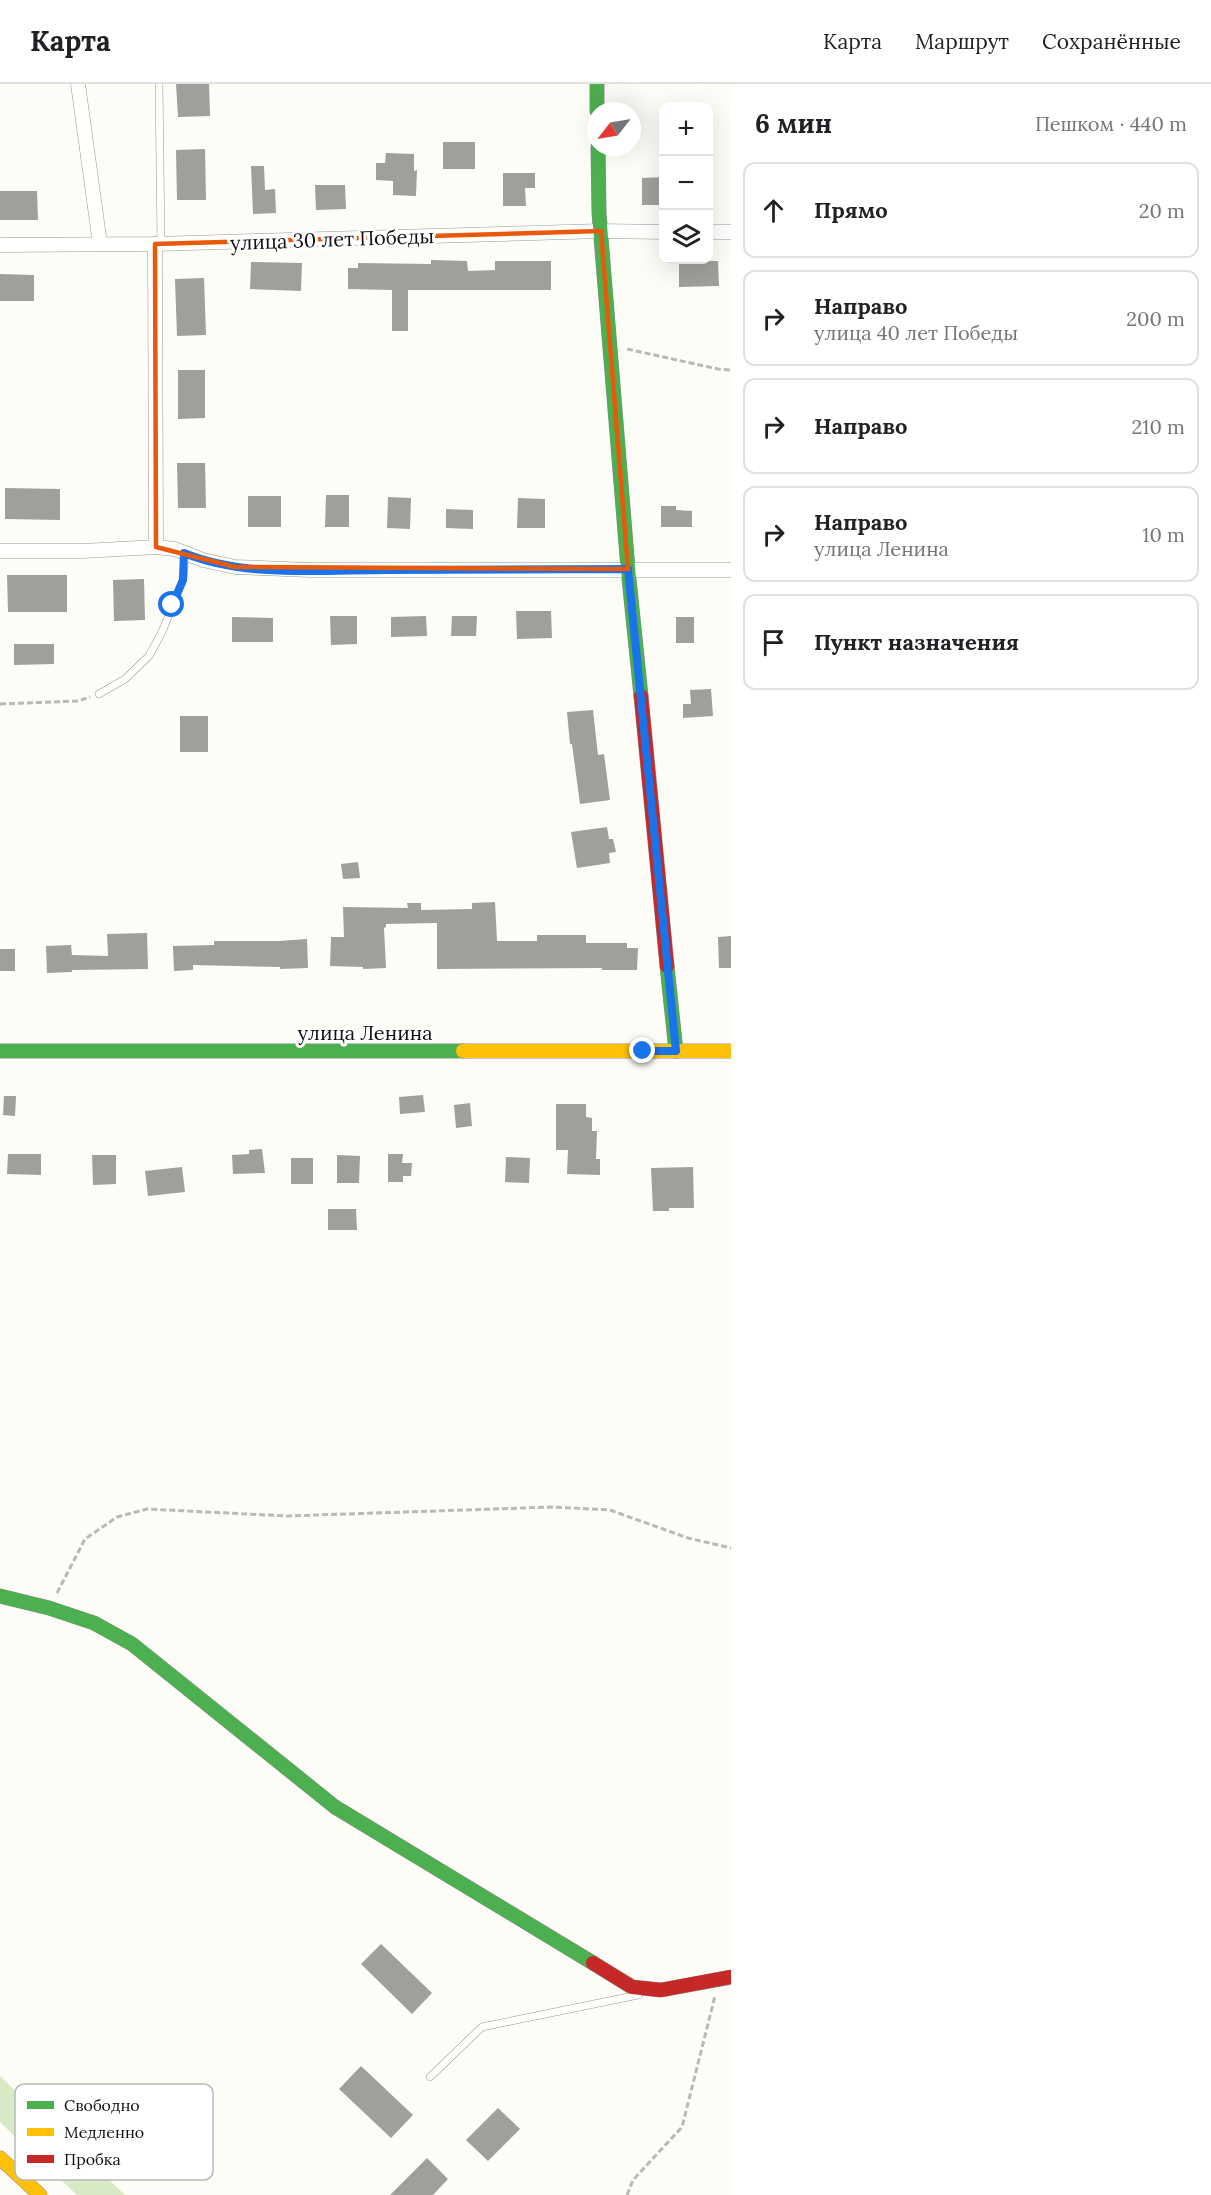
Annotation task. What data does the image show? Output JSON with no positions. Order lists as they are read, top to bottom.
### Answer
{
  "streets": {
    "street": ["улица 30 лет Победы", "улица Ленина"]
  },
  "legend": ["Свободно", "Медленно", "Пробка"],
  "north": "bottom left",
  "page": {
    "header": "Карта",
    "nav": ["Карта", "Маршрут", "Сохранённые"],
    "heading": ["6 мин", "Пешком · 440 m"],
    "map_buttons": ["+", "−"],
    "list": [
      ["Прямо", "20 m"],
      ["Направо", "улица 40 лет Победы", "200 m"],
      ["Направо", "210 m"],
      ["Направо", "улица Ленина", "10 m"],
      "Пункт назначения"
    ]
  }
}
